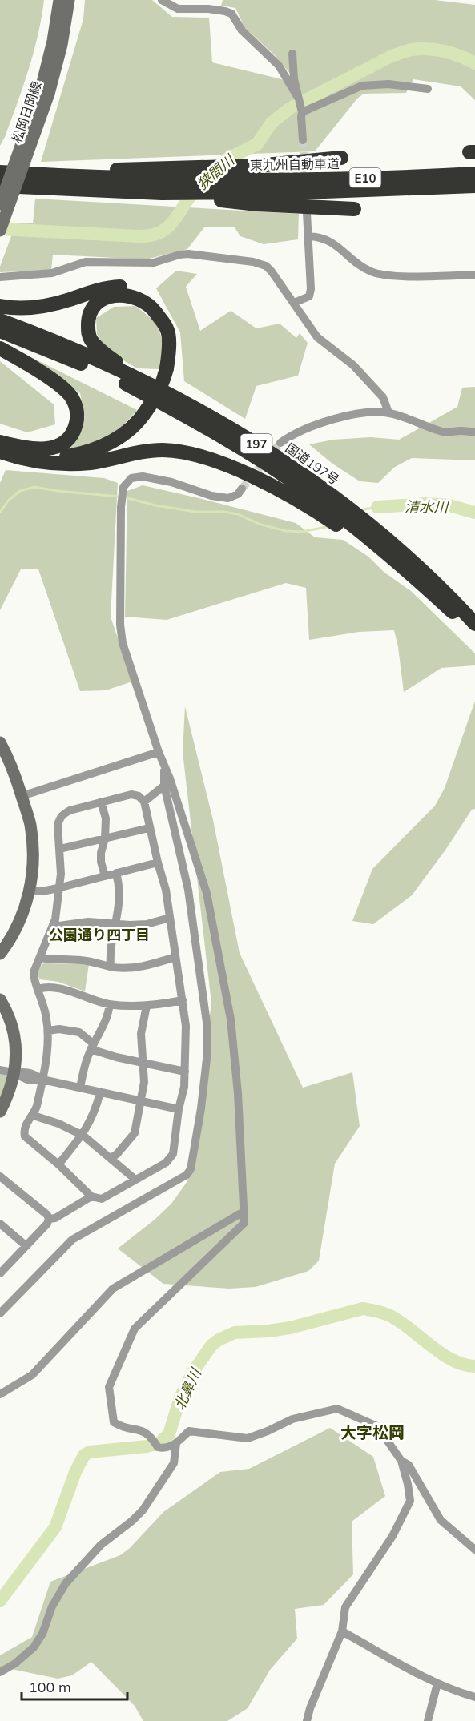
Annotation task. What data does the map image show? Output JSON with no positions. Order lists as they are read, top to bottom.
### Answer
{
  "streets": {
    "highway": [
      "東九州自動車道",
      "E10",
      "197",
      "国道197号"
    ],
    "main road": ["松岡日岡線"]
  },
  "districts": ["公園通り四丁目", "大字松岡"],
  "water": ["狭間川", "清水川", "北鼻川"],
  "scale_bar": "100 m"
}
